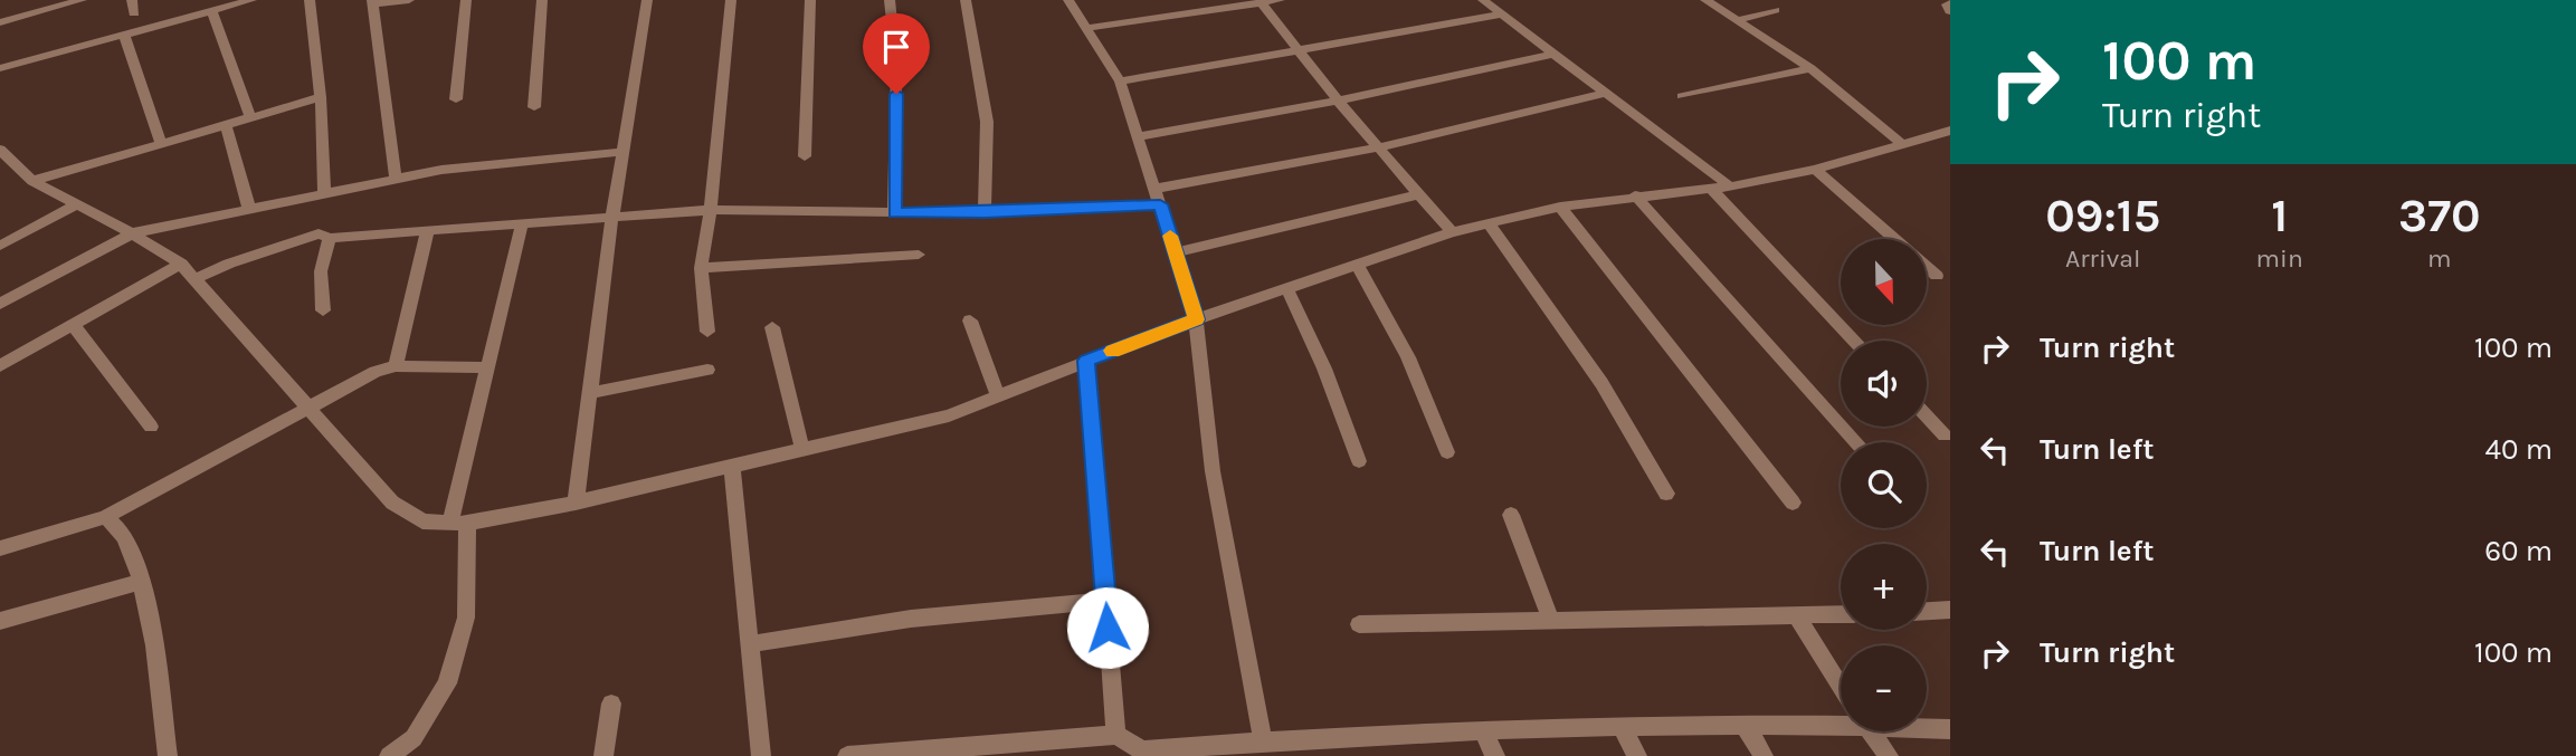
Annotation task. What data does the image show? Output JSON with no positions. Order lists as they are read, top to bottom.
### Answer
{
  "north": "bottom",
  "page": {
    "turn": ["100 m", "Turn right"],
    "eta": [
      "09:15",
      "Arrival",
      "1",
      "min",
      "370",
      "m"
    ],
    "map_buttons": ["+", "−"],
    "list": [
      {
        "name": "Turn right",
        "value": "100 m"
      },
      {
        "name": "Turn left",
        "value": "40 m"
      },
      {
        "name": "Turn left",
        "value": "60 m"
      },
      {
        "name": "Turn right",
        "value": "100 m"
      }
    ]
  }
}
